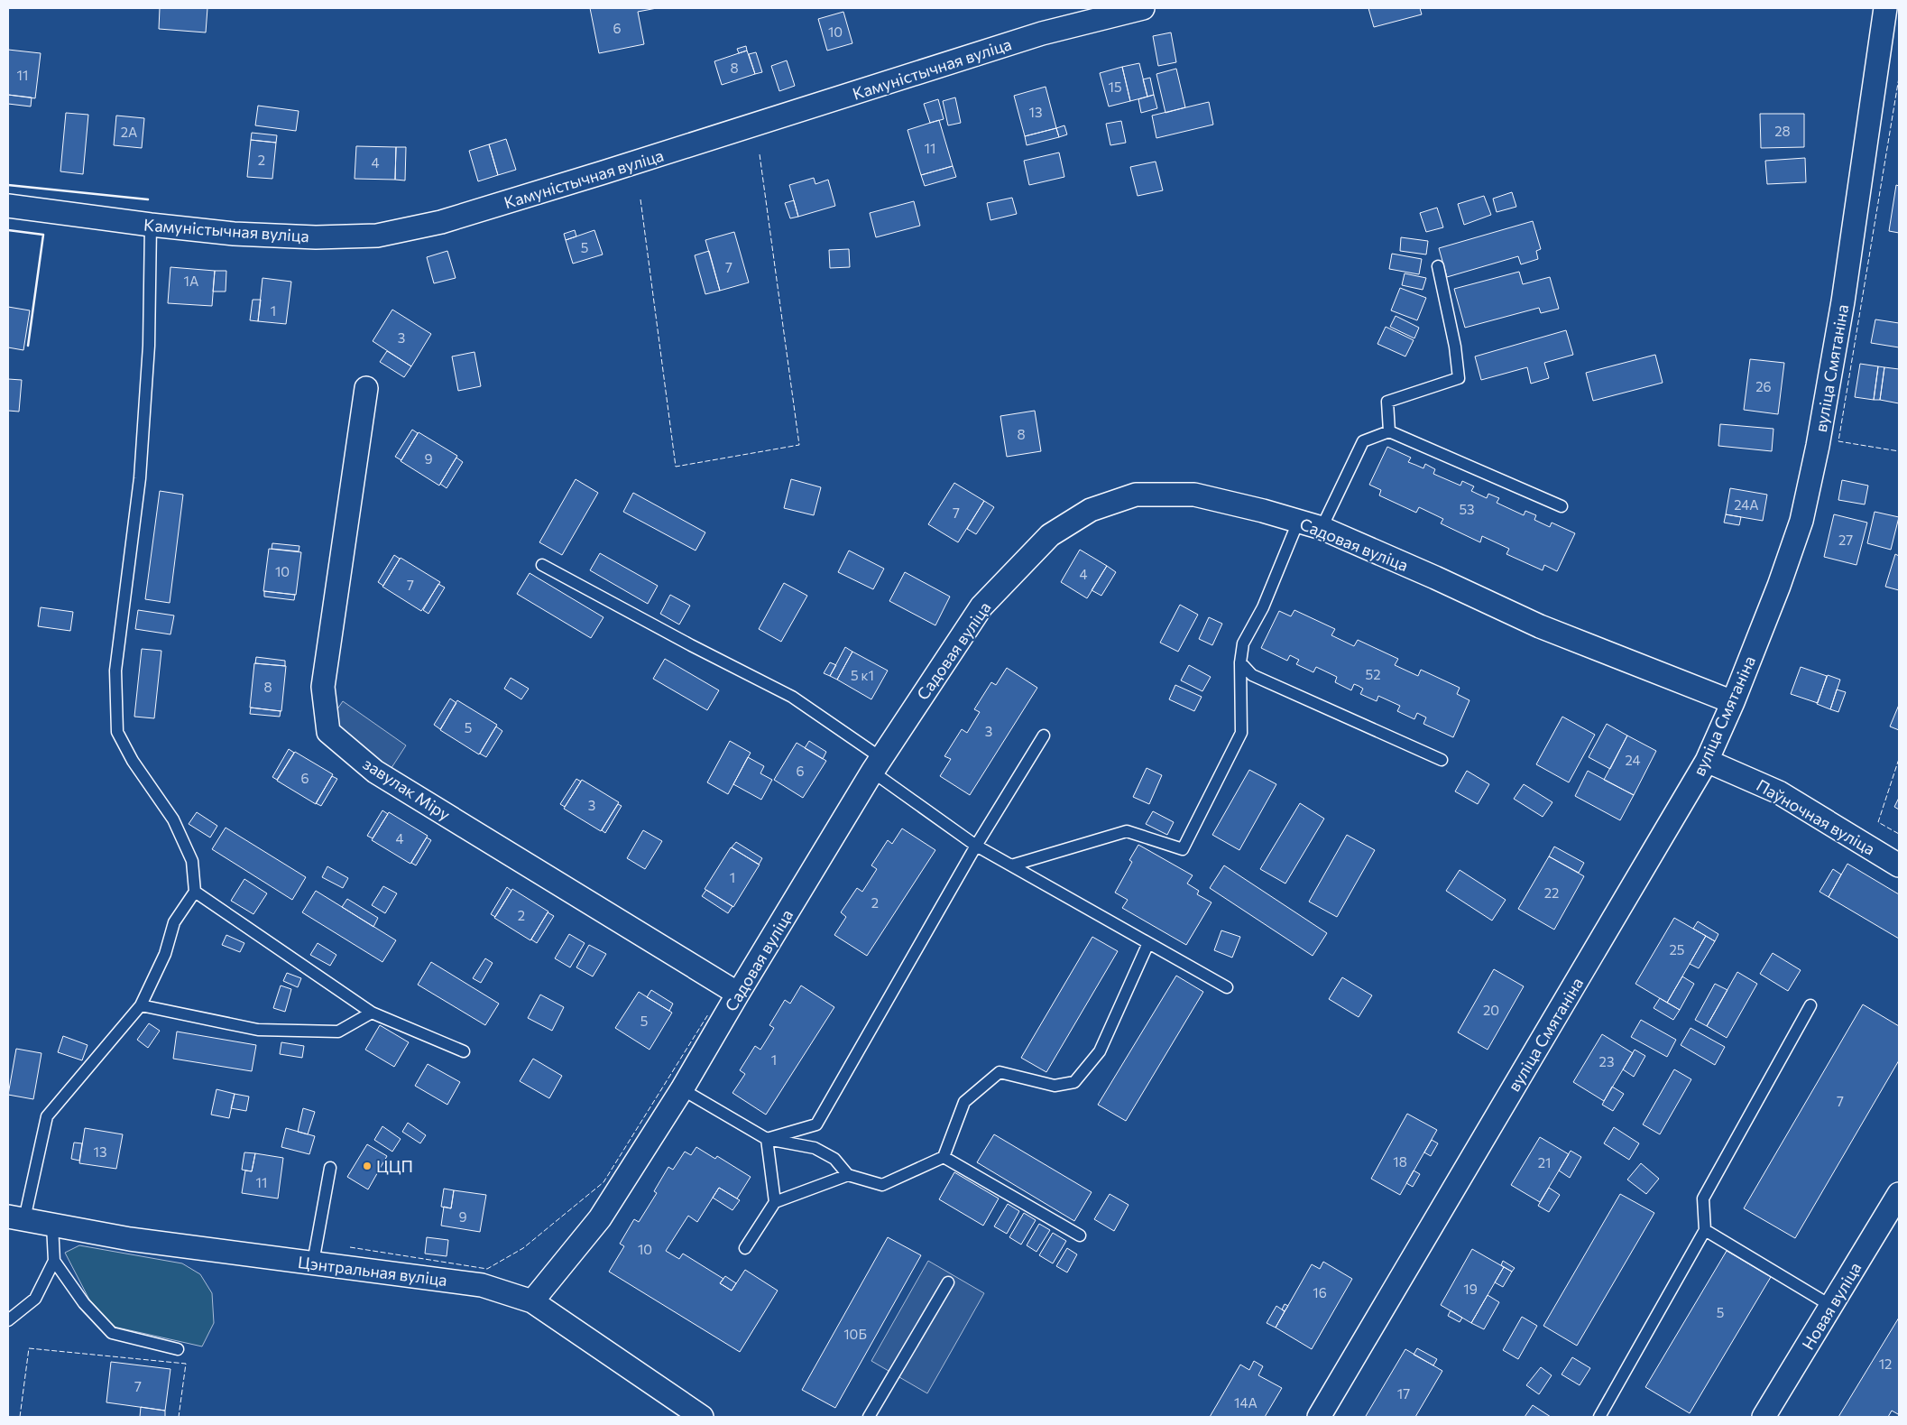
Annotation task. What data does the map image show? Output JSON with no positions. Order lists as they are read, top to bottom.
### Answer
{
  "streets": {
    "street": [
      "Камуністычная вуліца",
      "вуліца Смятаніна",
      "Садовая вуліца",
      "завулак Міру",
      "Паўночная вуліца",
      "Цэнтральная вуліца",
      "Новая вуліца"
    ]
  },
  "crossings": [
    ["вуліца Смятаніна", "Садовая вуліца"],
    ["вуліца Смятаніна", "Паўночная вуліца"],
    ["Садовая вуліца", "завулак Міру"],
    ["Садовая вуліца", "Цэнтральная вуліца"]
  ],
  "places": ["ЦЦП"],
  "house_numbers": [
    "6",
    "10",
    "8",
    "11",
    "15",
    "13",
    "28",
    "2А",
    "11",
    "2",
    "4",
    "5",
    "7",
    "1А",
    "1",
    "3",
    "26",
    "8",
    "9",
    "24А",
    "53",
    "7",
    "27",
    "10",
    "4",
    "7",
    "52",
    "5 к1",
    "8",
    "5",
    "3",
    "24",
    "6",
    "6",
    "3",
    "4",
    "1",
    "22",
    "2",
    "2",
    "25",
    "20",
    "5",
    "1",
    "23",
    "7",
    "13",
    "18",
    "21",
    "11",
    "9",
    "10",
    "19",
    "16",
    "5",
    "10Б",
    "12",
    "7",
    "17",
    "14А"
  ]
}
